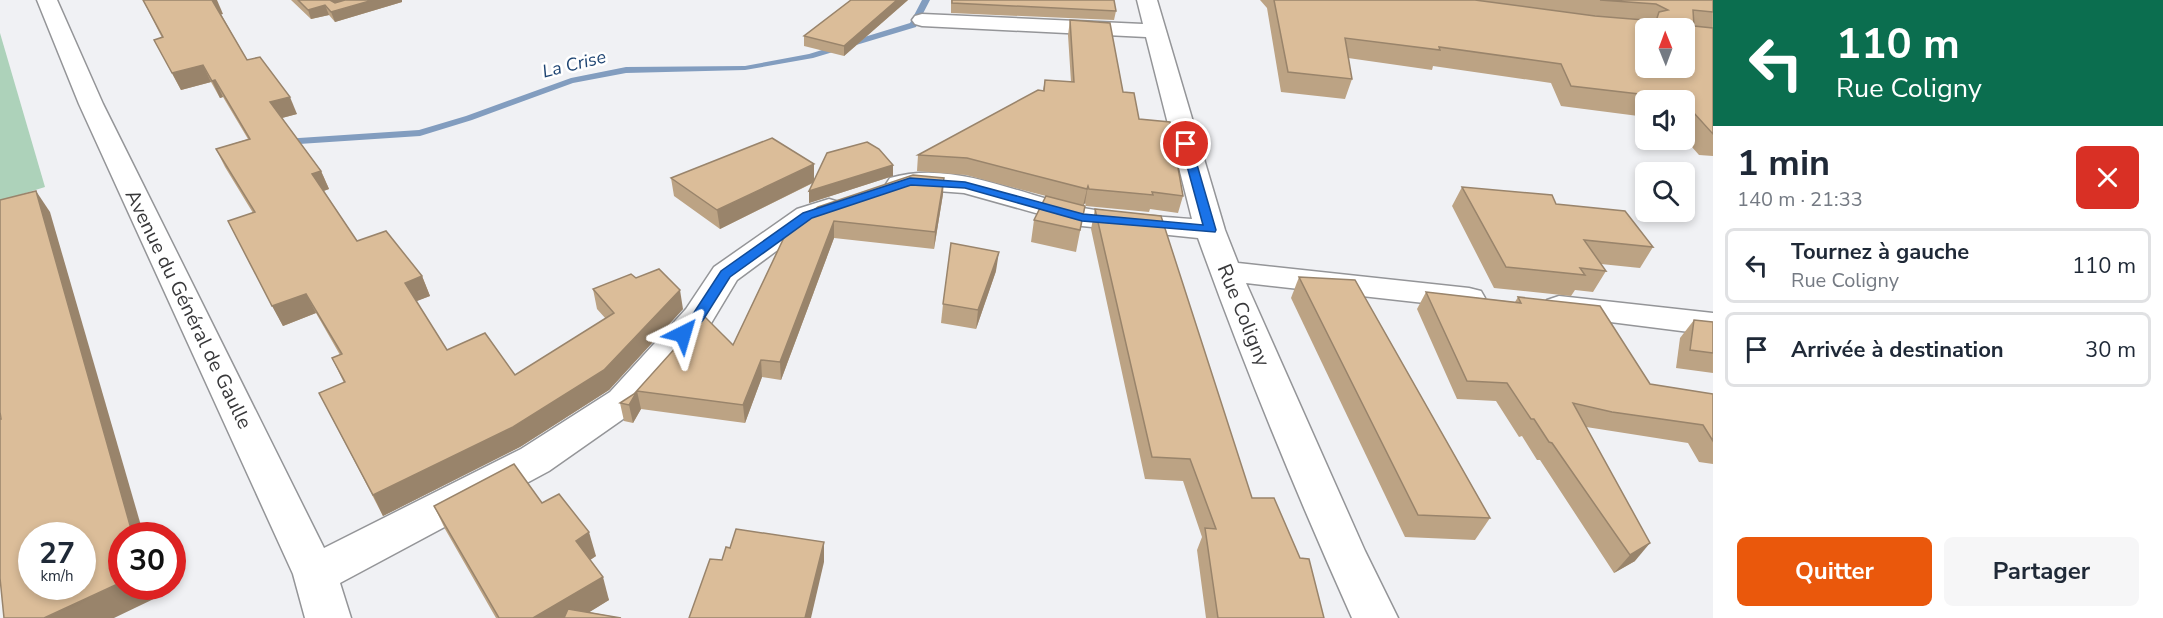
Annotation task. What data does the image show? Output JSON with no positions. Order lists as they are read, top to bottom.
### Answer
{
  "streets": {
    "street": ["Avenue du Général de Gaulle", "Rue Coligny"]
  },
  "water": ["La Crise"],
  "north": "top",
  "page": {
    "turn": ["110 m", "Rue Coligny"],
    "heading": ["1 min", "140 m · 21:33"],
    "list": [
      {
        "name": "Tournez à gauche",
        "note": "Rue Coligny",
        "value": "110 m"
      },
      {
        "name": "Arrivée à destination",
        "value": "30 m"
      }
    ],
    "speed": "27 km/h",
    "limit": "30",
    "buttons": ["Quitter", "Partager"]
  }
}
